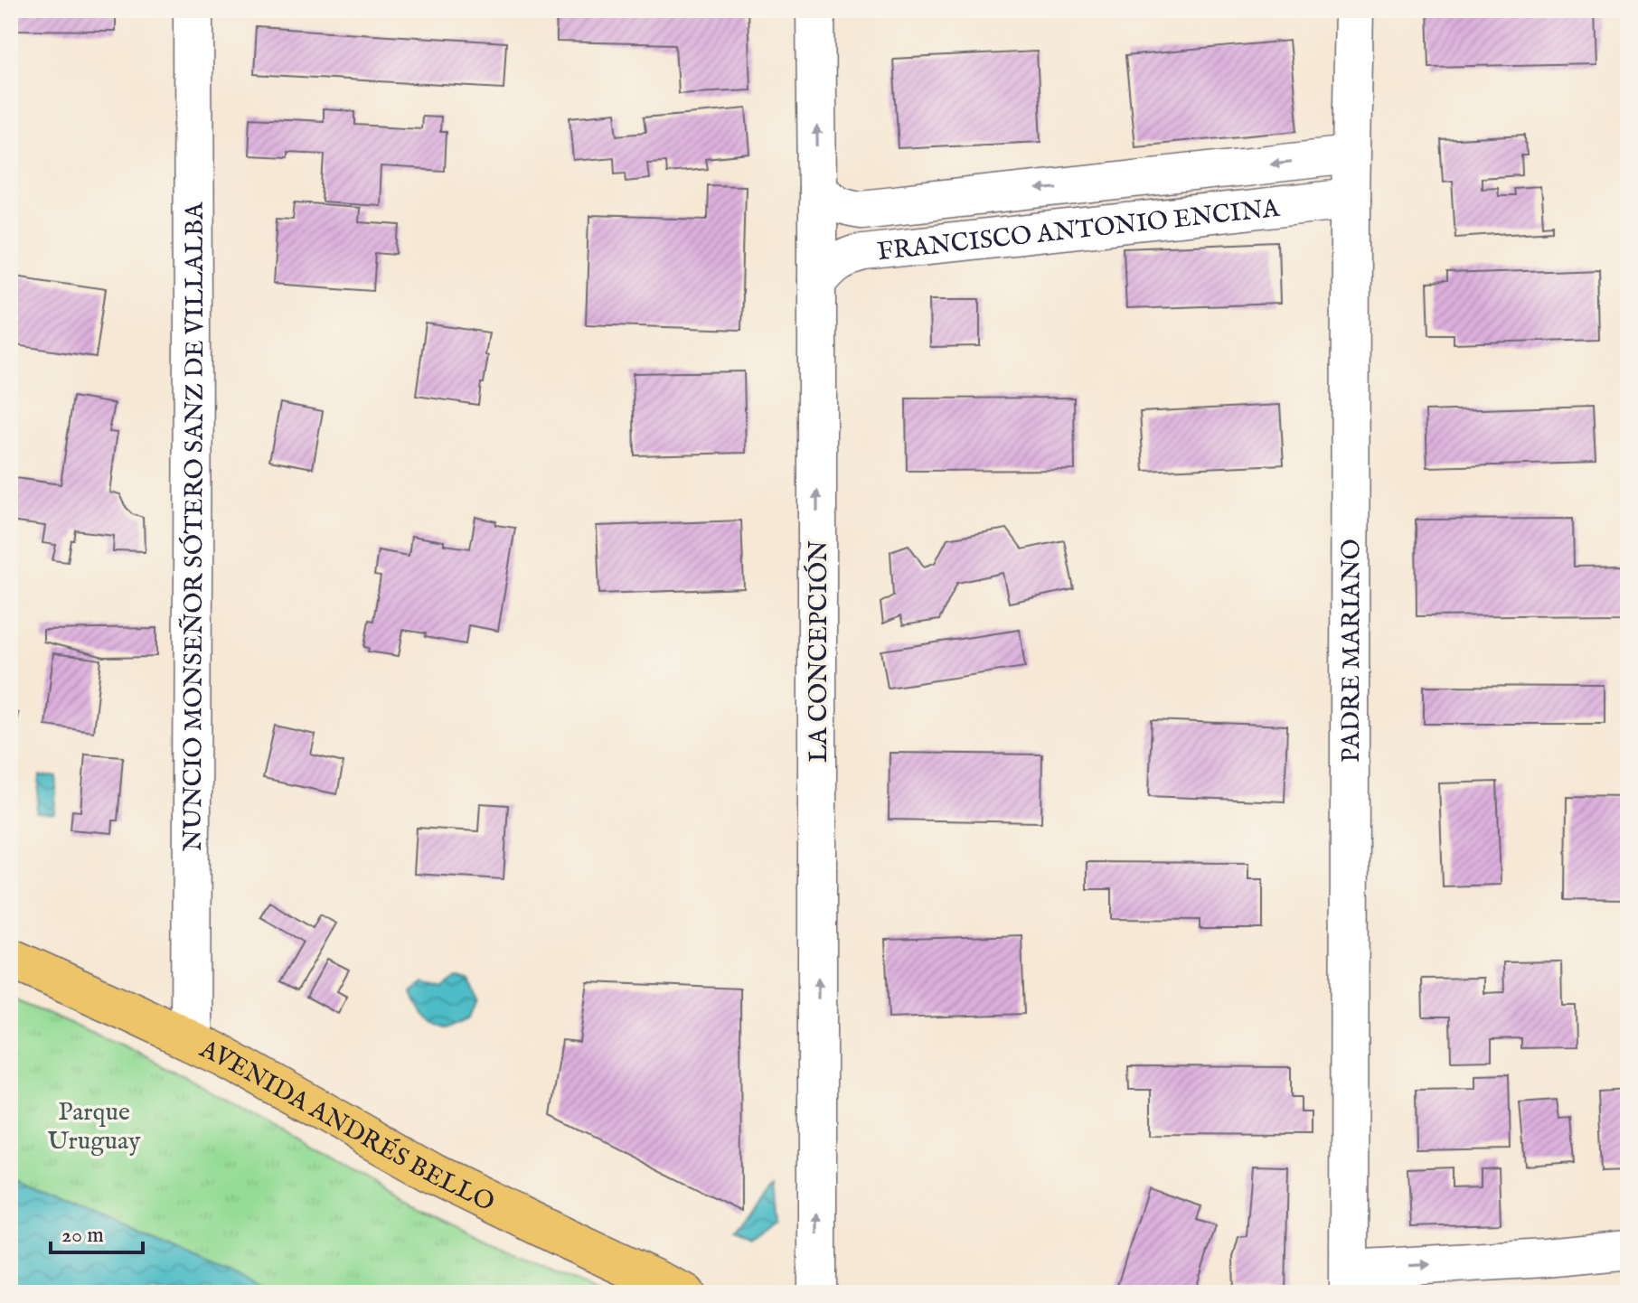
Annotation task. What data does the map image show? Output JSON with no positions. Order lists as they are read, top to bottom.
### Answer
{
  "streets": {
    "main road": ["AVENIDA ANDRÉS BELLO"],
    "street": [
      "FRANCISCO ANTONIO ENCINA",
      "NUNCIO MONSEÑOR SÓTERO SANZ DE VILLALBA",
      "LA CONCEPCIÓN",
      "PADRE MARIANO"
    ]
  },
  "crossings": [
    ["FRANCISCO ANTONIO ENCINA", "LA CONCEPCIÓN"],
    ["FRANCISCO ANTONIO ENCINA", "PADRE MARIANO"],
    ["NUNCIO MONSEÑOR SÓTERO SANZ DE VILLALBA", "AVENIDA ANDRÉS BELLO"]
  ],
  "one_way": ["LA CONCEPCIÓN"],
  "parks": ["Parque Uruguay"],
  "scale_bar": "20 m"
}
